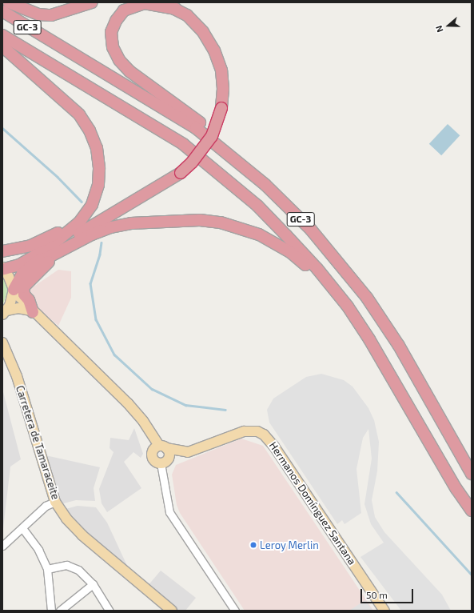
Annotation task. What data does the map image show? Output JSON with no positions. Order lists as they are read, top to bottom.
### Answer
{
  "streets": {
    "highway": ["GC-3"],
    "main road": ["Carretera de Tamaraceite", "Hermanos Domínguez Santana"]
  },
  "places": ["Leroy Merlin"],
  "scale_bar": "50 m",
  "north": "left"
}
